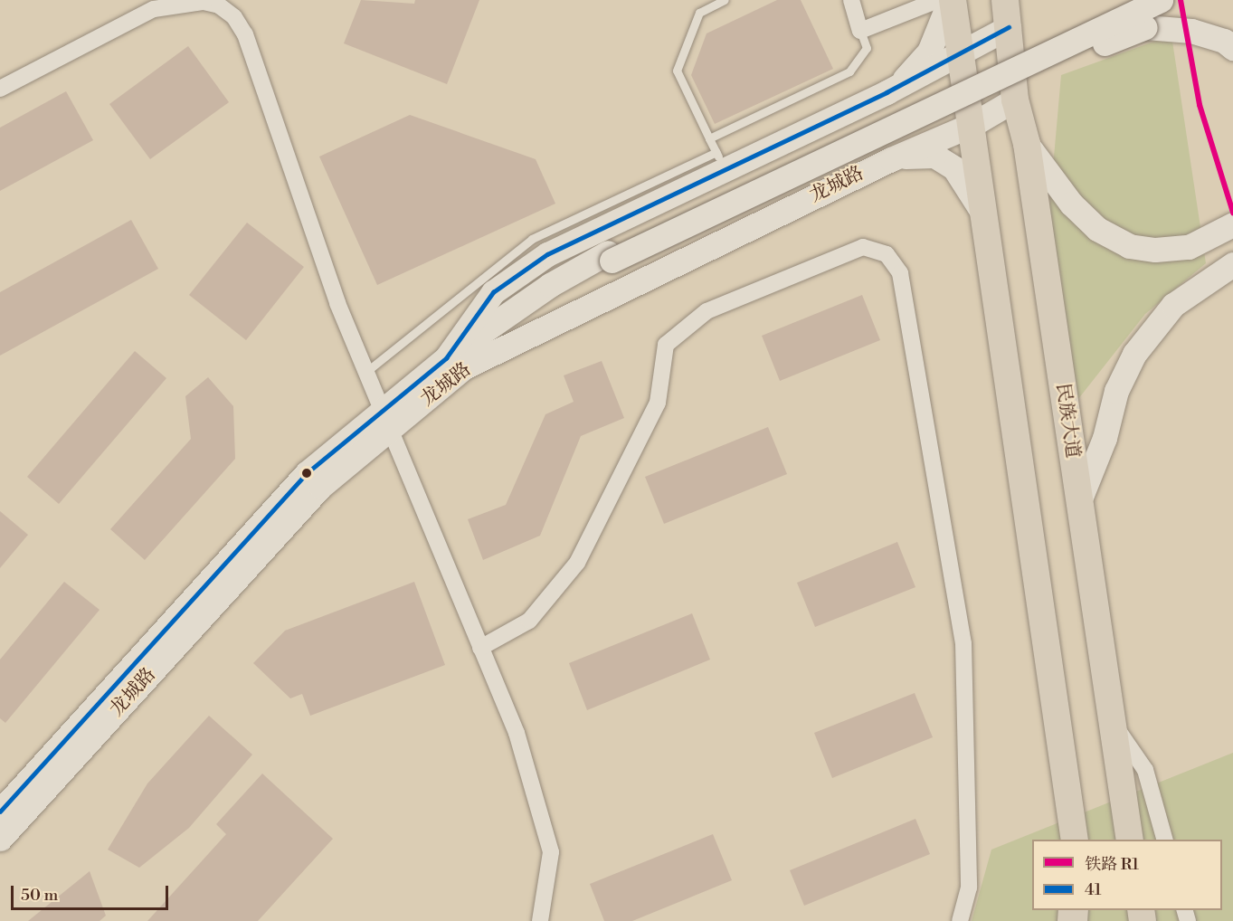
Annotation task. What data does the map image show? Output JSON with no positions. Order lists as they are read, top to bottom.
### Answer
{
  "streets": {
    "main road": ["民族大道"],
    "street": ["龙城路"]
  },
  "crossings": [
    ["龙城路", "民族大道"]
  ],
  "lines": ["rail line R1", "transit line 41"],
  "legend": ["铁路 R1", "41"],
  "scale_bar": "50 m"
}
